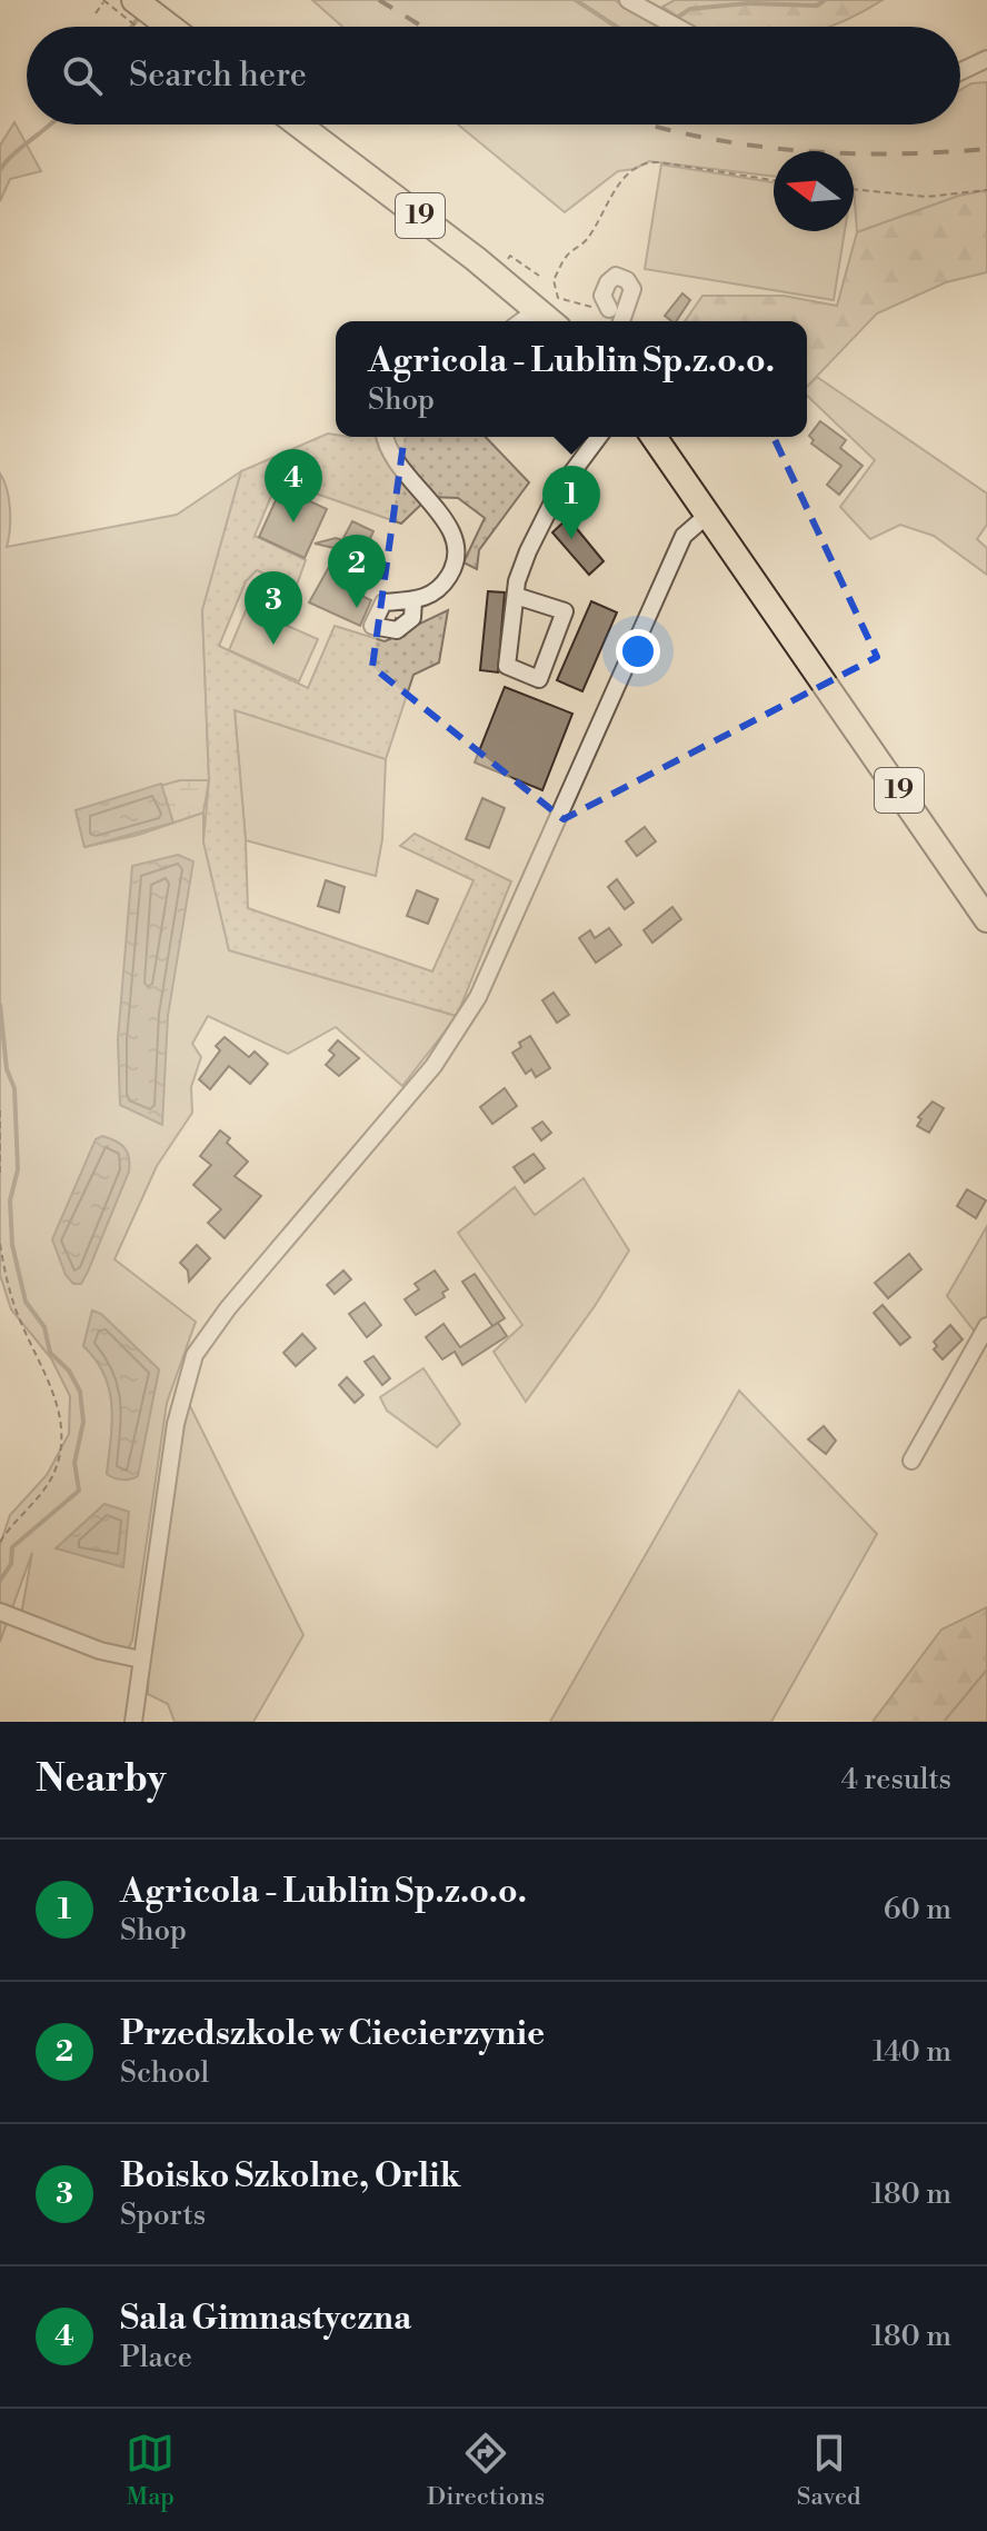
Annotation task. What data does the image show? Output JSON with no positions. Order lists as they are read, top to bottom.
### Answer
{
  "streets": {
    "highway": ["19"]
  },
  "north": "left",
  "page": {
    "search": "Search here",
    "popup": ["Agricola - Lublin Sp.z.o.o.", "Shop"],
    "pins": [
      "4",
      "1",
      "2",
      "3"
    ],
    "heading": ["Nearby", "4 results"],
    "list": [
      {
        "mark": "1",
        "name": "Agricola - Lublin Sp.z.o.o.",
        "note": "Shop",
        "value": "60 m"
      },
      {
        "mark": "2",
        "name": "Przedszkole w Ciecierzynie",
        "note": "School",
        "value": "140 m"
      },
      {
        "mark": "3",
        "name": "Boisko Szkolne, Orlik",
        "note": "Sports",
        "value": "180 m"
      },
      {
        "mark": "4",
        "name": "Sala Gimnastyczna",
        "note": "Place",
        "value": "180 m"
      }
    ],
    "nav": ["Map", "Directions", "Saved"]
  }
}
